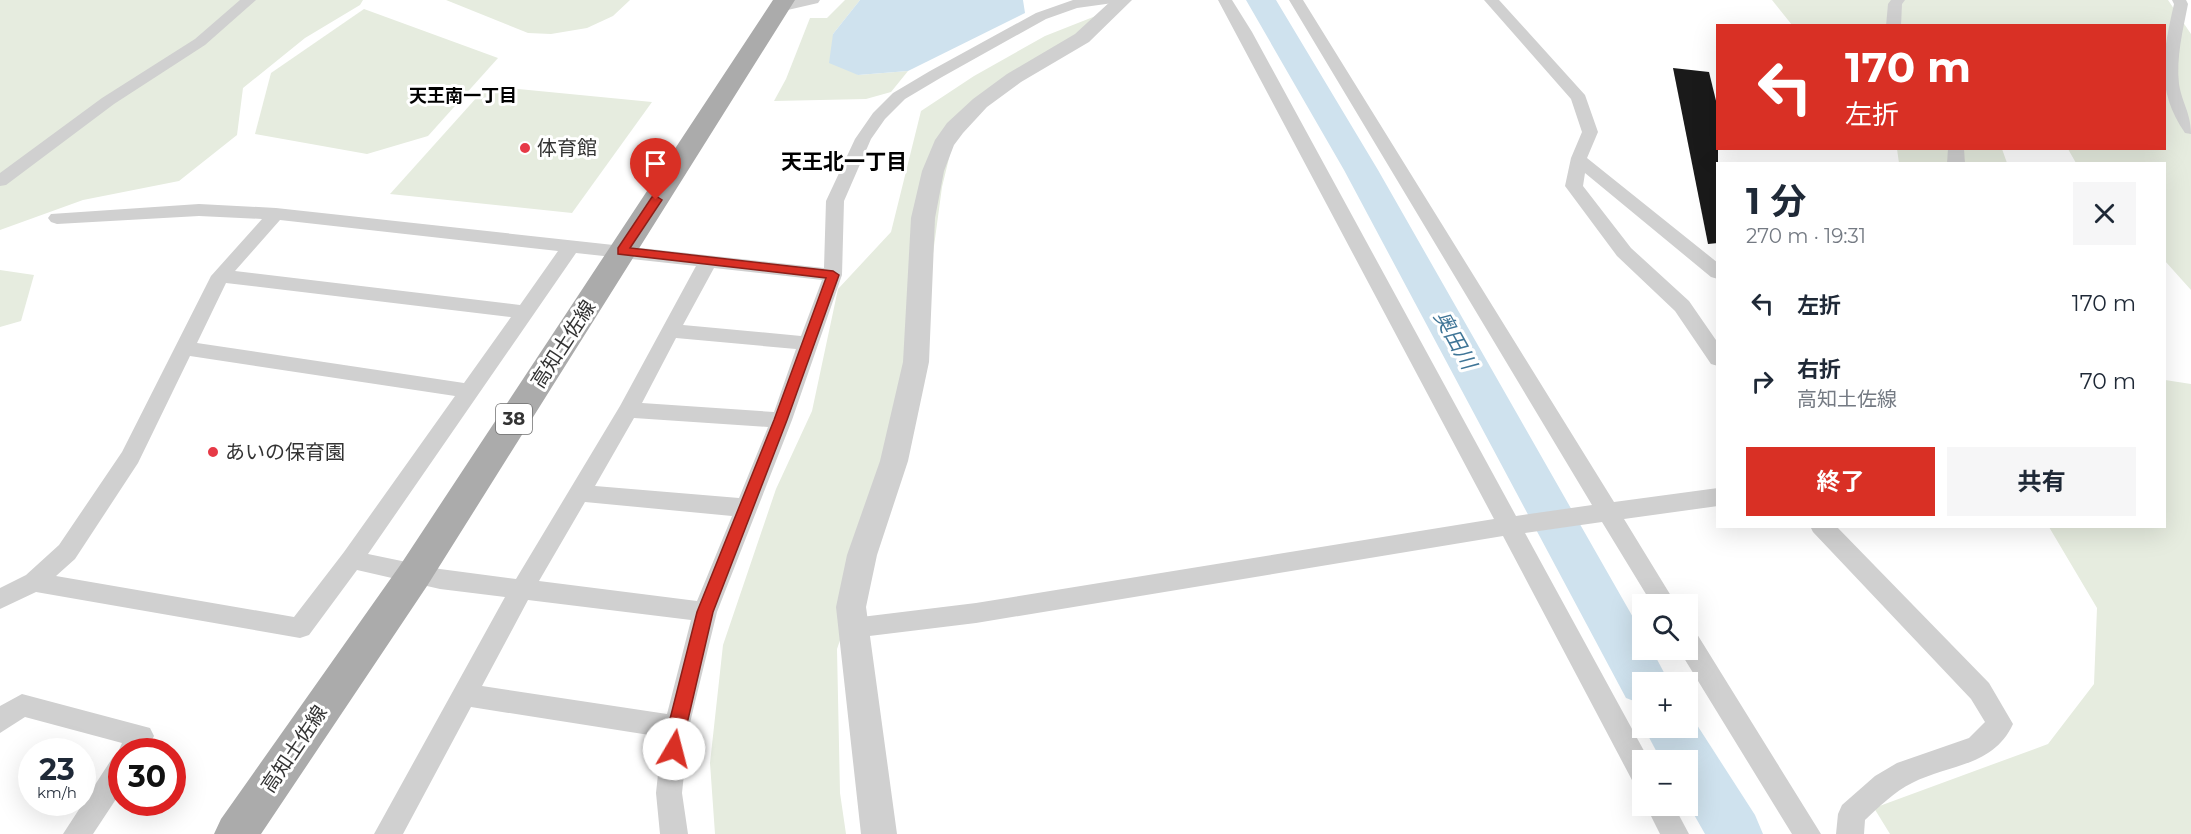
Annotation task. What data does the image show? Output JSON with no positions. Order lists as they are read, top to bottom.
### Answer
{
  "streets": {
    "main road": ["高知土佐線", "38"]
  },
  "districts": ["天王南一丁目", "天王北一丁目"],
  "water": ["奥田川"],
  "places": ["体育館", "あいの保育園"],
  "page": {
    "turn": ["170 m", "左折"],
    "heading": ["1 分", "270 m · 19:31"],
    "list": [
      {
        "name": "左折",
        "value": "170 m"
      },
      {
        "name": "右折",
        "note": "高知土佐線",
        "value": "70 m"
      }
    ],
    "buttons": ["終了", "共有"],
    "map_buttons": ["+", "−"],
    "speed": "23 km/h",
    "limit": "30"
  }
}
